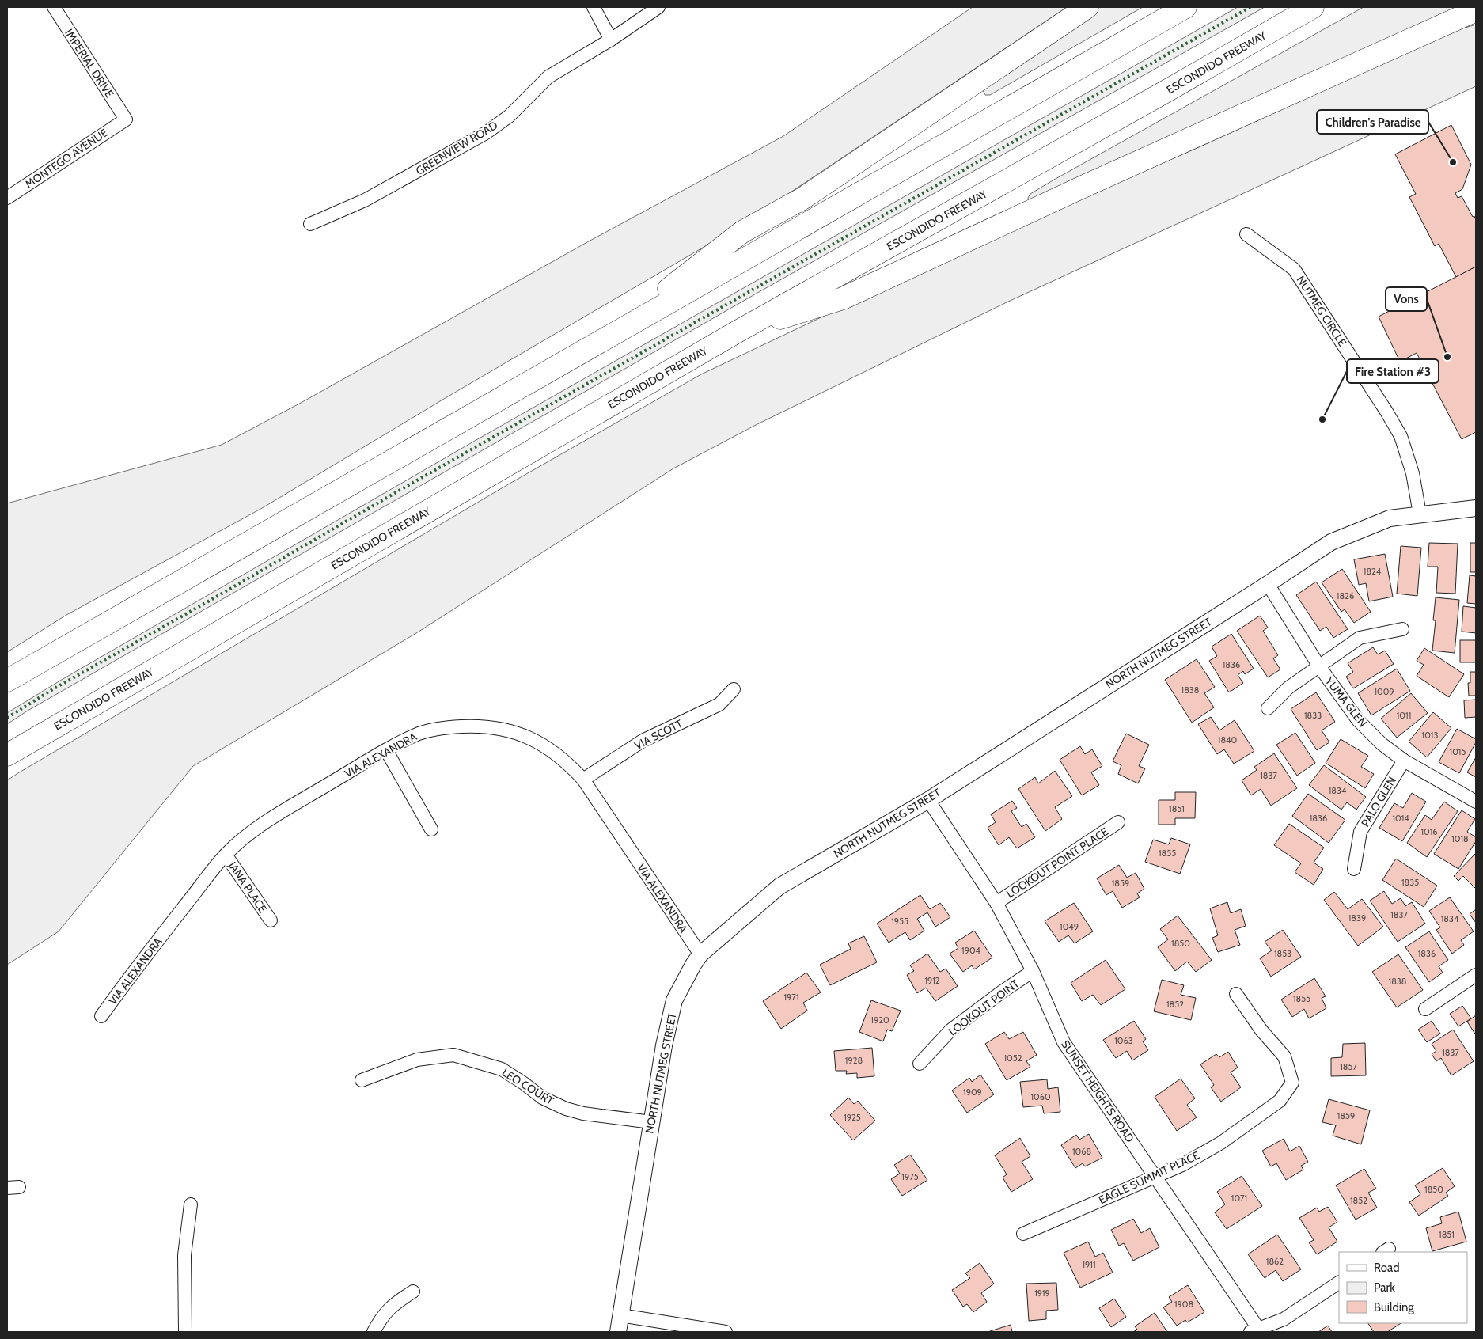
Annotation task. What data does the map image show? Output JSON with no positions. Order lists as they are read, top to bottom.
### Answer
{
  "streets": {
    "highway": ["ESCONDIDO FREEWAY"],
    "street": [
      "IMPERIAL DRIVE",
      "GREENVIEW ROAD",
      "MONTEGO AVENUE",
      "NUTMEG CIRCLE",
      "NORTH NUTMEG STREET",
      "YUMA GLEN",
      "VIA SCOTT",
      "VIA ALEXANDRA",
      "PALO GLEN",
      "LOOKOUT POINT PLACE",
      "JANA PLACE",
      "LOOKOUT POINT",
      "LEO COURT",
      "SUNSET HEIGHTS ROAD",
      "EAGLE SUMMIT PLACE"
    ]
  },
  "crossings": [
    ["IMPERIAL DRIVE", "MONTEGO AVENUE"],
    ["NUTMEG CIRCLE", "NORTH NUTMEG STREET"],
    ["NORTH NUTMEG STREET", "YUMA GLEN"],
    ["NORTH NUTMEG STREET", "VIA ALEXANDRA"],
    ["NORTH NUTMEG STREET", "LEO COURT"],
    ["NORTH NUTMEG STREET", "SUNSET HEIGHTS ROAD"],
    ["YUMA GLEN", "PALO GLEN"],
    ["VIA SCOTT", "VIA ALEXANDRA"],
    ["VIA ALEXANDRA", "JANA PLACE"],
    ["LOOKOUT POINT PLACE", "SUNSET HEIGHTS ROAD"],
    ["LOOKOUT POINT", "SUNSET HEIGHTS ROAD"],
    ["SUNSET HEIGHTS ROAD", "EAGLE SUMMIT PLACE"]
  ],
  "places": ["Children's Paradise", "Vons", "Fire Station #3"],
  "house_numbers": [
    "1824",
    "1826",
    "1836",
    "1838",
    "1009",
    "1833",
    "1011",
    "1013",
    "1840",
    "1015",
    "1837",
    "1834",
    "1851",
    "1836",
    "1014",
    "1016",
    "1018",
    "1855",
    "1835",
    "1859",
    "1837",
    "1839",
    "1834",
    "1955",
    "1049",
    "1850",
    "1904",
    "1853",
    "1836",
    "1912",
    "1838",
    "1971",
    "1855",
    "1852",
    "1920",
    "1063",
    "1837",
    "1052",
    "1928",
    "1857",
    "1909",
    "1060",
    "1859",
    "1925",
    "1068",
    "1975",
    "1850",
    "1071",
    "1852",
    "1851",
    "1862",
    "1911",
    "1919",
    "1908"
  ],
  "legend": ["Road", "Park", "Building"]
}
